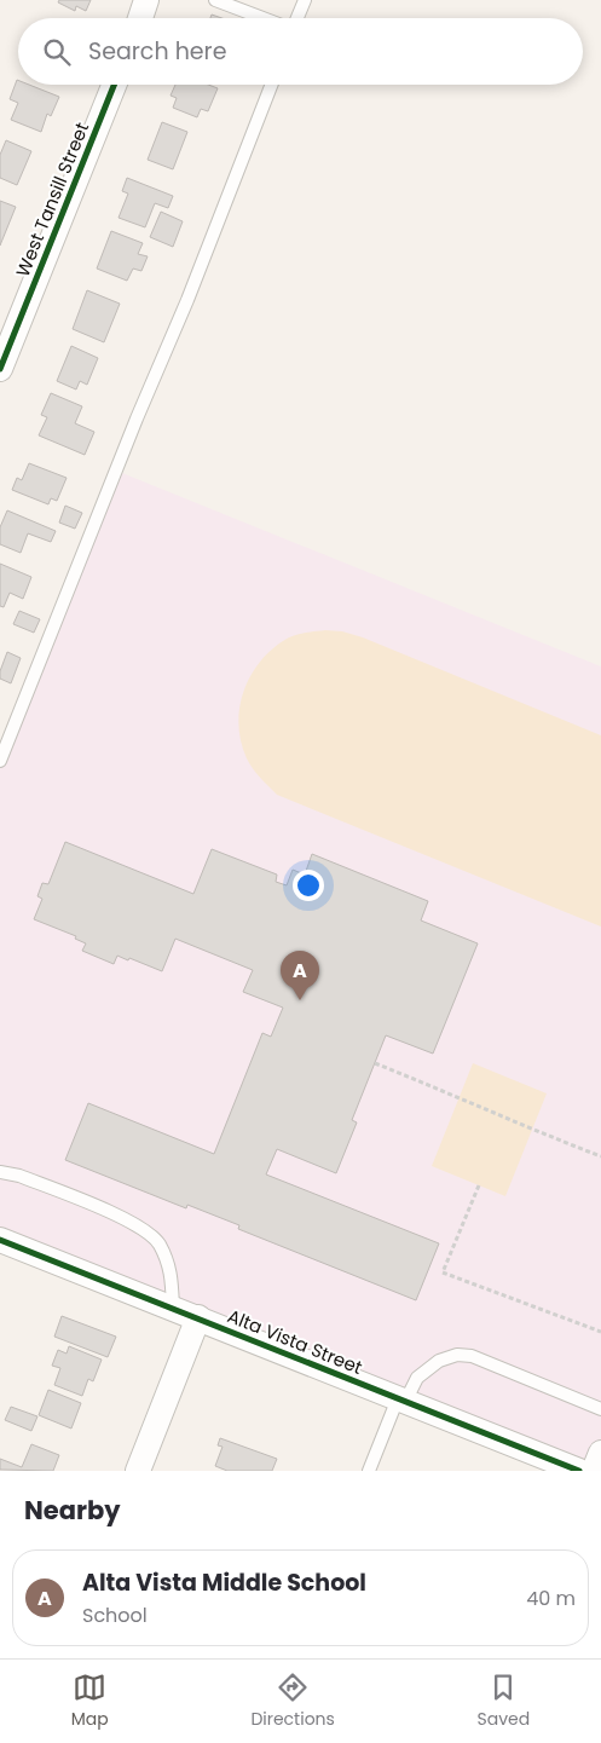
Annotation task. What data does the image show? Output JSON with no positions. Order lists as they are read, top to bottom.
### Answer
{
  "streets": {
    "street": ["West Tansill Street", "Alta Vista Street"]
  },
  "page": {
    "search": "Search here",
    "pins": "A",
    "heading": "Nearby",
    "list": [
      {
        "mark": "A",
        "name": "Alta Vista Middle School",
        "note": "School",
        "value": "40 m"
      }
    ],
    "nav": ["Map", "Directions", "Saved"]
  }
}
